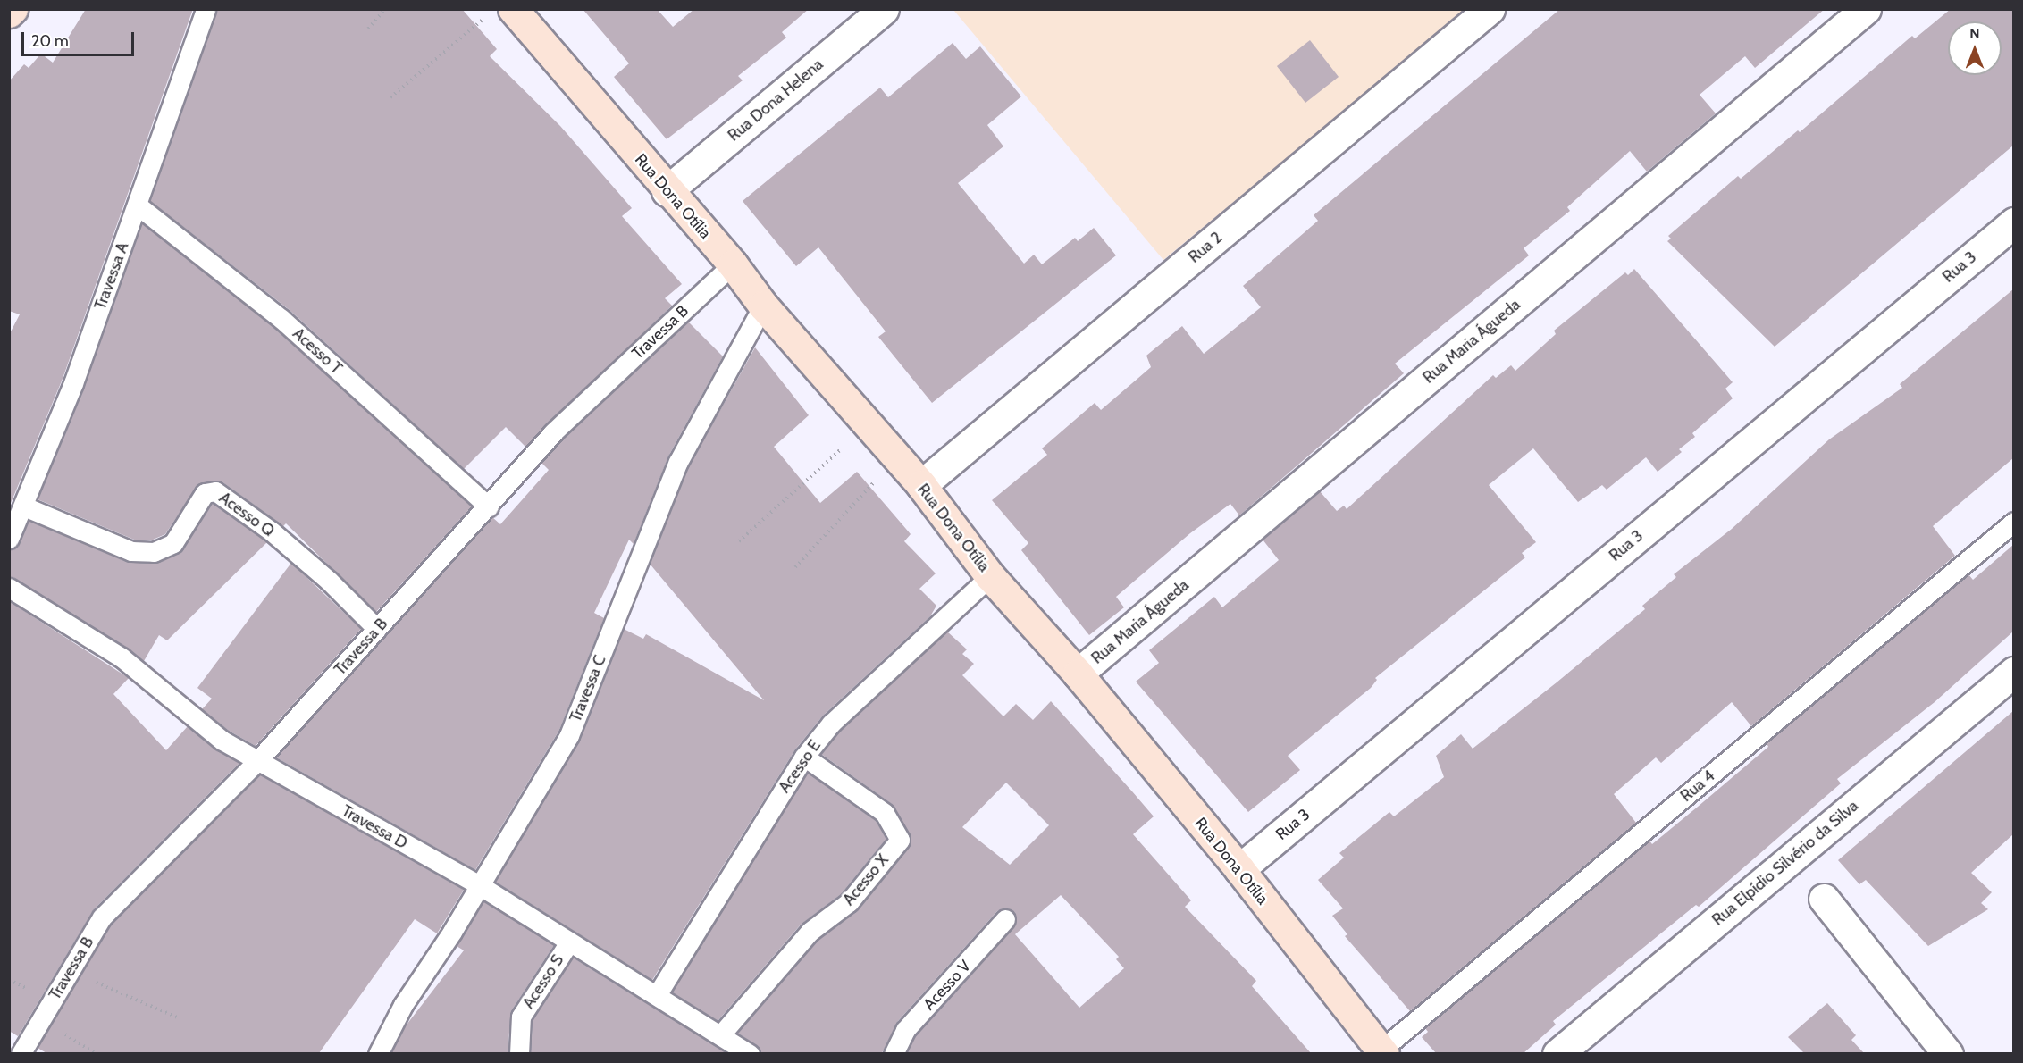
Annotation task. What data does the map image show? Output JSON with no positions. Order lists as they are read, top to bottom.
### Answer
{
  "streets": {
    "street": [
      "Rua Dona Helena",
      "Rua Dona Otília",
      "Rua 2",
      "Rua 3",
      "Rua Maria Águeda",
      "Rua Elpídio Silvério da Silva"
    ],
    "lane": [
      "Travessa A",
      "Travessa B",
      "Acesso T",
      "Acesso Q",
      "Travessa C",
      "Acesso E",
      "Rua 4",
      "Travessa D",
      "Acesso X",
      "Acesso S",
      "Acesso V"
    ]
  },
  "crossings": [
    ["Rua Dona Helena", "Rua Dona Otília"],
    ["Rua Dona Otília", "Rua 2"],
    ["Rua Dona Otília", "Rua 3"],
    ["Rua Dona Otília", "Travessa B"],
    ["Rua Dona Otília", "Rua Maria Águeda"],
    ["Rua Dona Otília", "Travessa C"],
    ["Rua Dona Otília", "Acesso E"],
    ["Rua Dona Otília", "Rua 4"],
    ["Travessa A", "Acesso T"],
    ["Travessa A", "Acesso Q"],
    ["Travessa B", "Acesso T"],
    ["Travessa B", "Acesso Q"],
    ["Travessa B", "Travessa D"],
    ["Travessa C", "Travessa D"],
    ["Acesso E", "Travessa D"],
    ["Acesso E", "Acesso X"],
    ["Travessa D", "Acesso X"],
    ["Travessa D", "Acesso S"]
  ],
  "scale_bar": "20 m",
  "north": "top"
}
